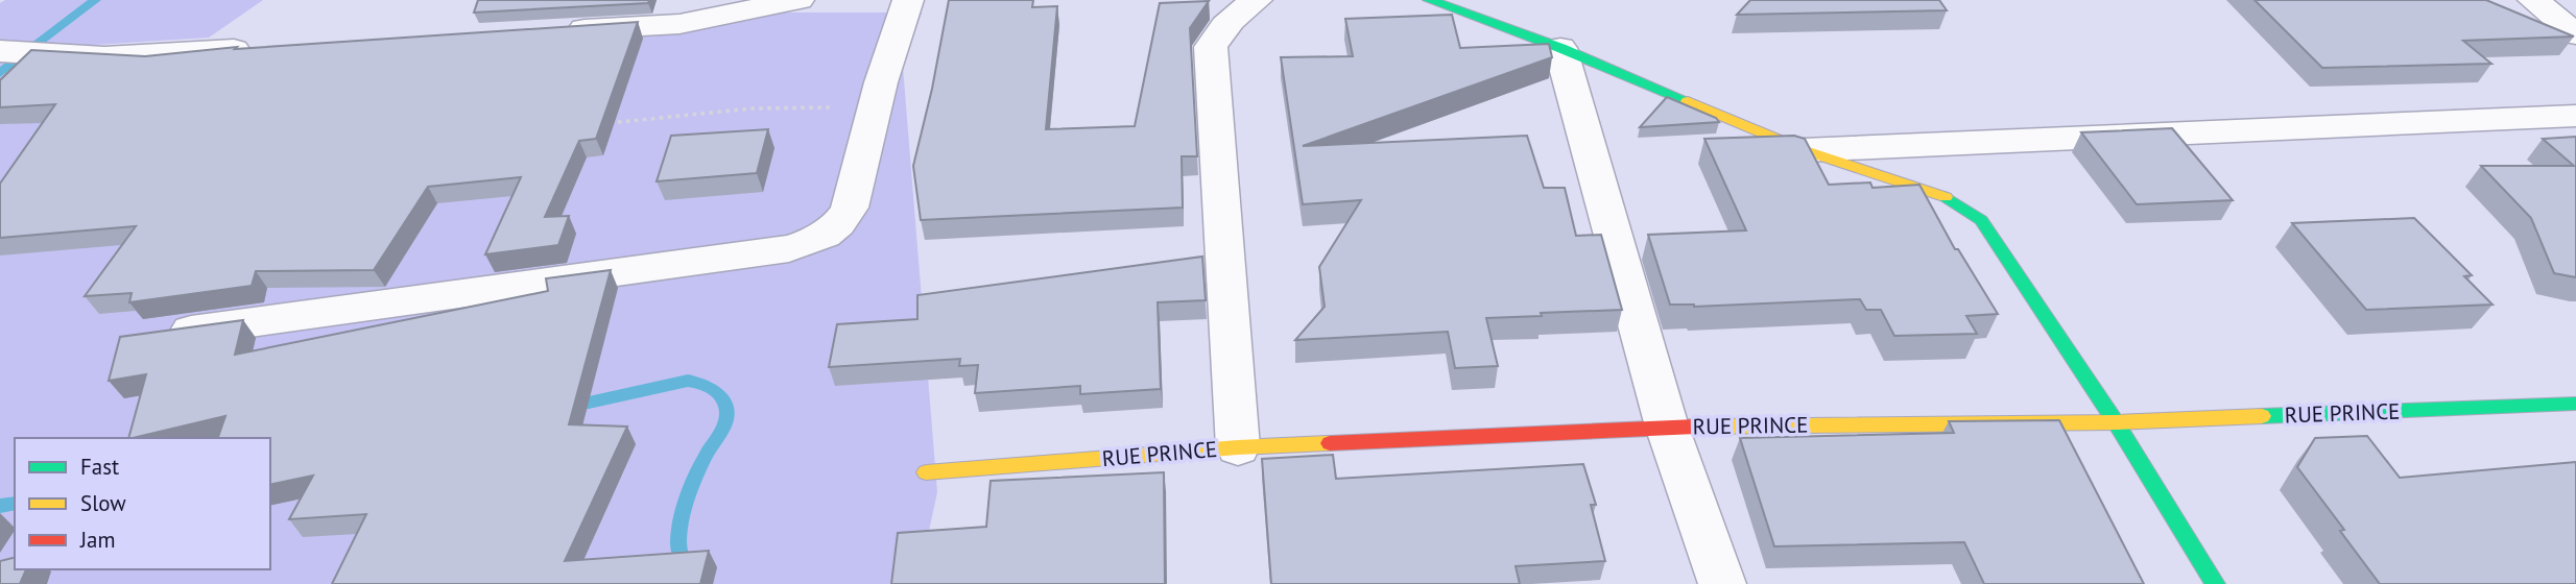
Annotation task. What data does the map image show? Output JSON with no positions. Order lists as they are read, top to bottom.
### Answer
{
  "streets": {
    "street": ["RUE PRINCE"]
  },
  "legend": ["Fast", "Slow", "Jam"]
}
